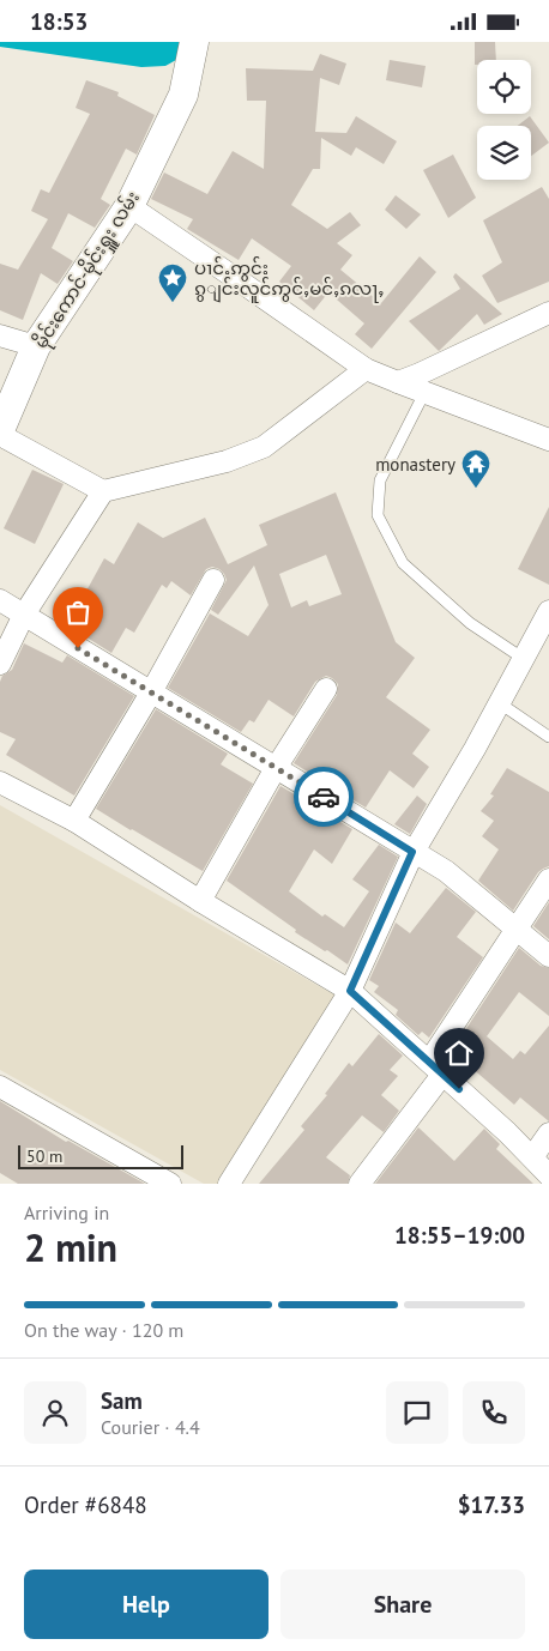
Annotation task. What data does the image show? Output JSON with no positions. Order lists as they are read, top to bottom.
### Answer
{
  "streets": {
    "main road": ["မိုင်းကောင်-မိုင်းရှူး လမ်း"]
  },
  "places": {
    "place": ["ပၢင်ႇဢွင်ႈ ၵွျင်းလူင်ဢွင်ႇမင်ႇၵလႃႇ"],
    "temple": ["monastery"]
  },
  "scale_bar": "50 m",
  "page": {
    "status": "18:53",
    "scale": "50 m",
    "heading": ["2 min", "Arriving in", "18:55–19:00"],
    "panel": [
      "Sam",
      "Courier · 4.4",
      "Order #6848",
      "$17.33"
    ],
    "bar": "On the way · 120 m",
    "buttons": ["Help", "Share"]
  }
}
